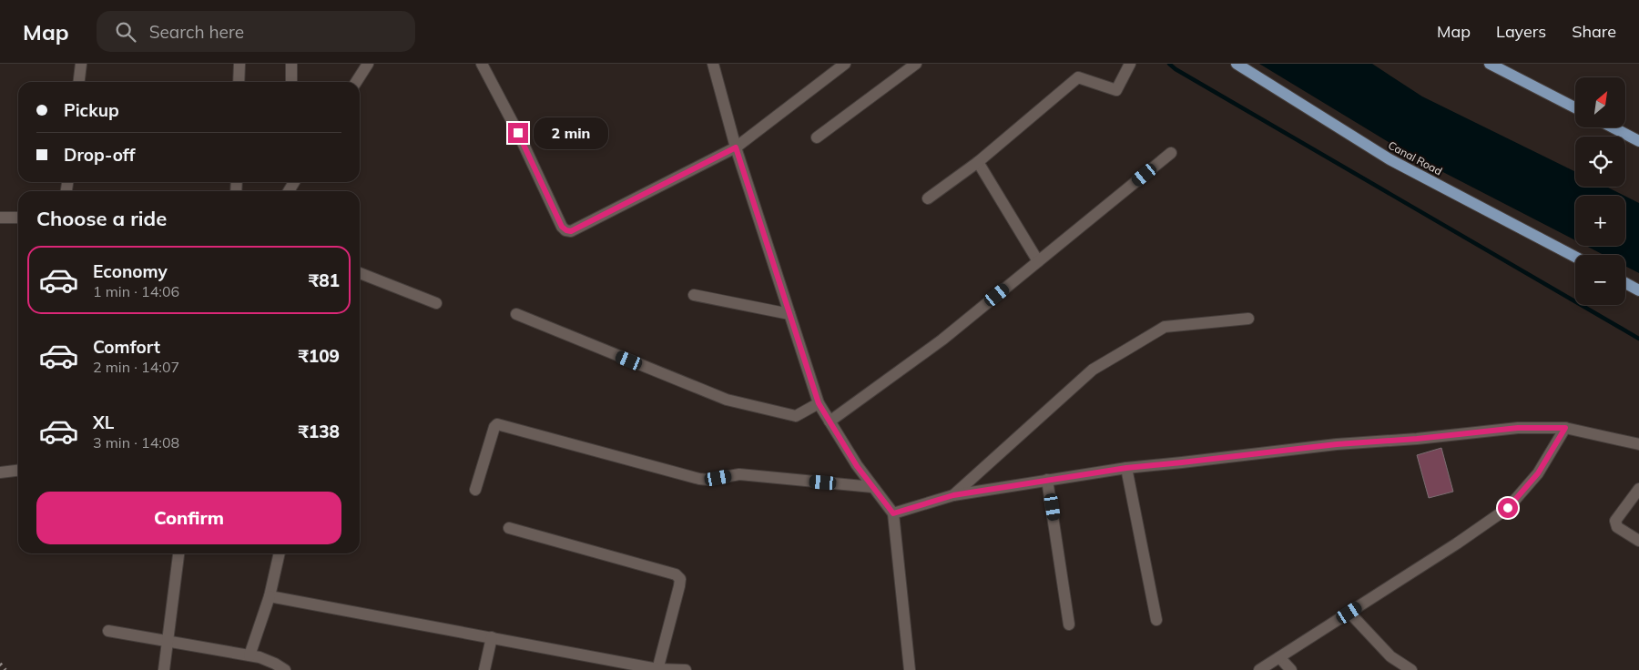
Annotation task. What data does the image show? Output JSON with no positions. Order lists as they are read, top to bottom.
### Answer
{
  "streets": {
    "main road": ["Canal Road"]
  },
  "north": "top right",
  "page": {
    "header": "Map",
    "search": "Search here",
    "nav": ["Map", "Layers", "Share"],
    "map_buttons": ["+", "−"],
    "banner": ["Pickup", "Drop-off"],
    "bubble": "2 min",
    "heading": "Choose a ride",
    "list": [
      {
        "name": "Economy",
        "note": "1 min · 14:06",
        "value": "₹81"
      },
      {
        "name": "Comfort",
        "note": "2 min · 14:07",
        "value": "₹109"
      },
      {
        "name": "XL",
        "note": "3 min · 14:08",
        "value": "₹138"
      }
    ],
    "buttons": "Confirm"
  }
}
